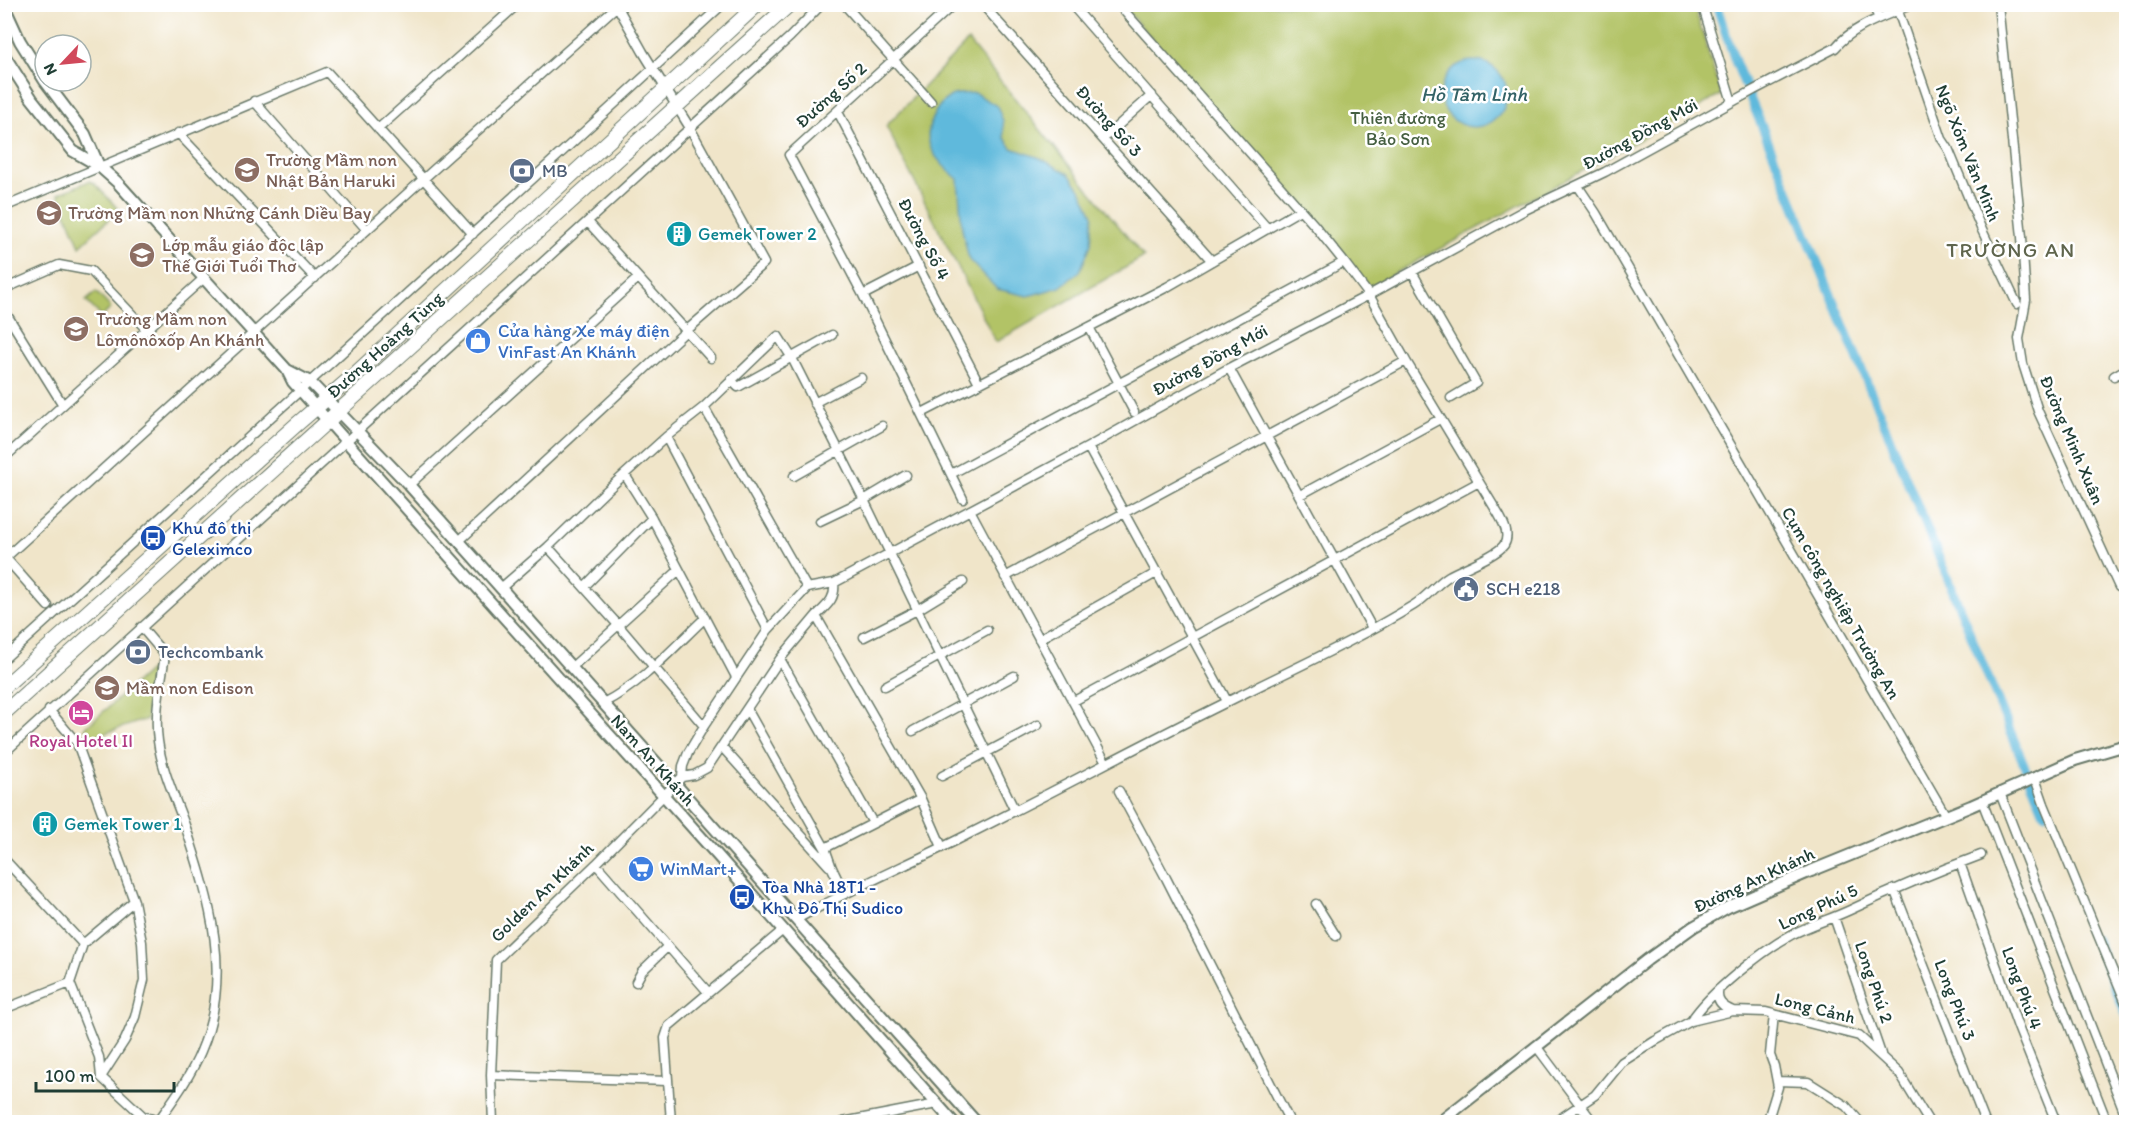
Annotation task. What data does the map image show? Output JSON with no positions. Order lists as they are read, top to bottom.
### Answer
{
  "streets": {
    "main road": ["Đường Hoàng Tùng"],
    "street": [
      "Đường Số 2",
      "Đường Số 3",
      "Đường Đồng Mới",
      "Ngõ Xóm Văn Minh",
      "Đường Số 4",
      "Đường Minh Xuân",
      "Cụm công nghiệp Trường An",
      "Nam An Khánh",
      "Đường An Khánh",
      "Golden An Khánh",
      "Long Phú 5",
      "Long Phú 2",
      "Long Phú 4",
      "Long Phú 3",
      "Long Cảnh"
    ]
  },
  "crossings": [
    ["Đường Số 2", "Đường Số 4"],
    ["Đường Đồng Mới", "Ngõ Xóm Văn Minh"],
    ["Đường Đồng Mới", "Cụm công nghiệp Trường An"],
    ["Đường Đồng Mới", "Golden An Khánh"],
    ["Đường Hoàng Tùng", "Nam An Khánh"],
    ["Cụm công nghiệp Trường An", "Đường An Khánh"],
    ["Nam An Khánh", "Golden An Khánh"],
    ["Long Phú 5", "Long Phú 2"],
    ["Long Phú 5", "Long Phú 4"],
    ["Long Phú 5", "Long Phú 3"],
    ["Long Phú 5", "Long Cảnh"],
    ["Long Phú 2", "Long Cảnh"]
  ],
  "districts": ["TRƯỜNG AN"],
  "water": ["Hồ Tâm Linh"],
  "parks": ["Thiên đường Bảo Sơn"],
  "places": {
    "school or university": [
      "Trường Mầm non Nhật Bản Haruki",
      "Trường Mầm non Những Cánh Diều Bay",
      "Lớp mẫu giáo độc lập Thế Giới Tuổi Thơ",
      "Trường Mầm non Lômônôxốp An Khánh",
      "Mầm non Edison"
    ],
    "bank": ["MB", "Techcombank"],
    "building": ["Gemek Tower 2", "Gemek Tower 1"],
    "shop": ["Cửa hàng Xe máy điện VinFast An Khánh"],
    "bus stop": ["Khu đô thị Geleximco", "Tòa Nhà 18T1 - Khu Đô Thị Sudico"],
    "public building": ["SCH e218"],
    "hotel": ["Royal Hotel II"],
    "supermarket": ["WinMart+"]
  },
  "scale_bar": "100 m",
  "north": "bottom left"
}
